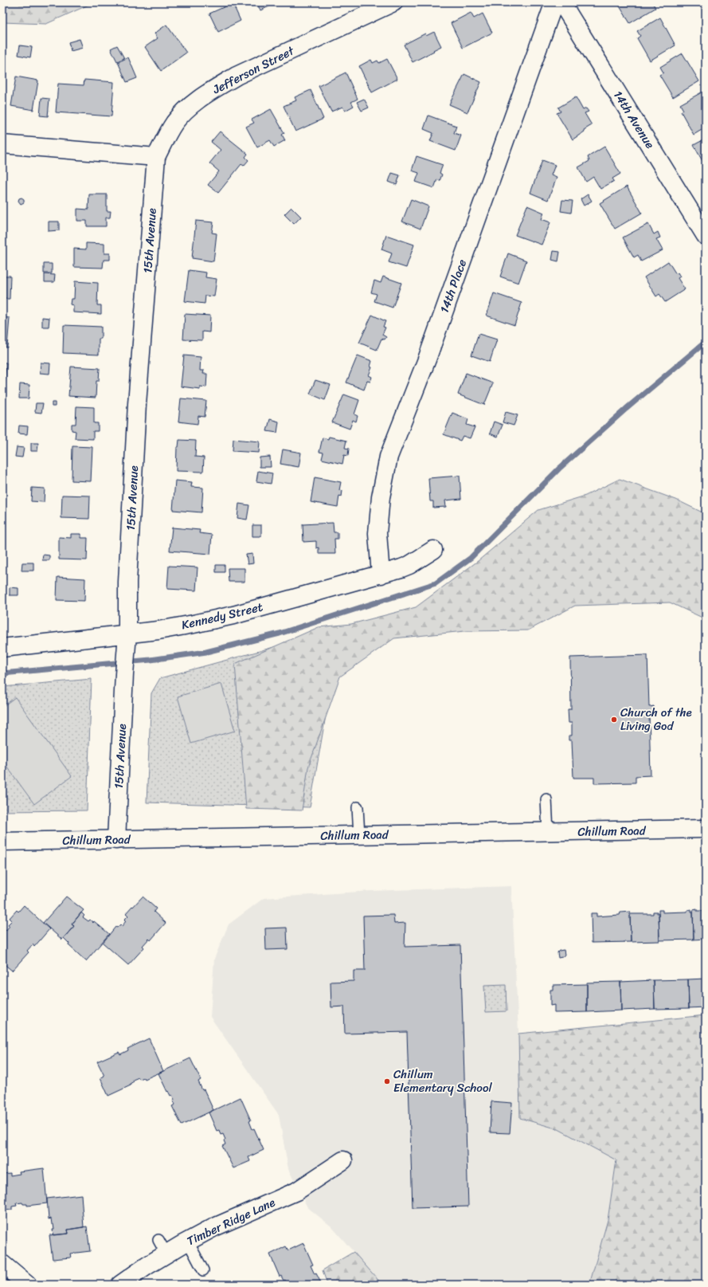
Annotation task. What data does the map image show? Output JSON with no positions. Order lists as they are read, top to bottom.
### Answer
{
  "streets": {
    "street": [
      "Jefferson Street",
      "14th Avenue",
      "15th Avenue",
      "14th Place",
      "Kennedy Street",
      "Chillum Road",
      "Timber Ridge Lane"
    ]
  },
  "crossings": [
    ["Jefferson Street", "15th Avenue"],
    ["15th Avenue", "Kennedy Street"],
    ["15th Avenue", "Chillum Road"],
    ["14th Place", "Kennedy Street"]
  ],
  "places": ["Church of the Living God", "Chillum Elementary School"]
}
